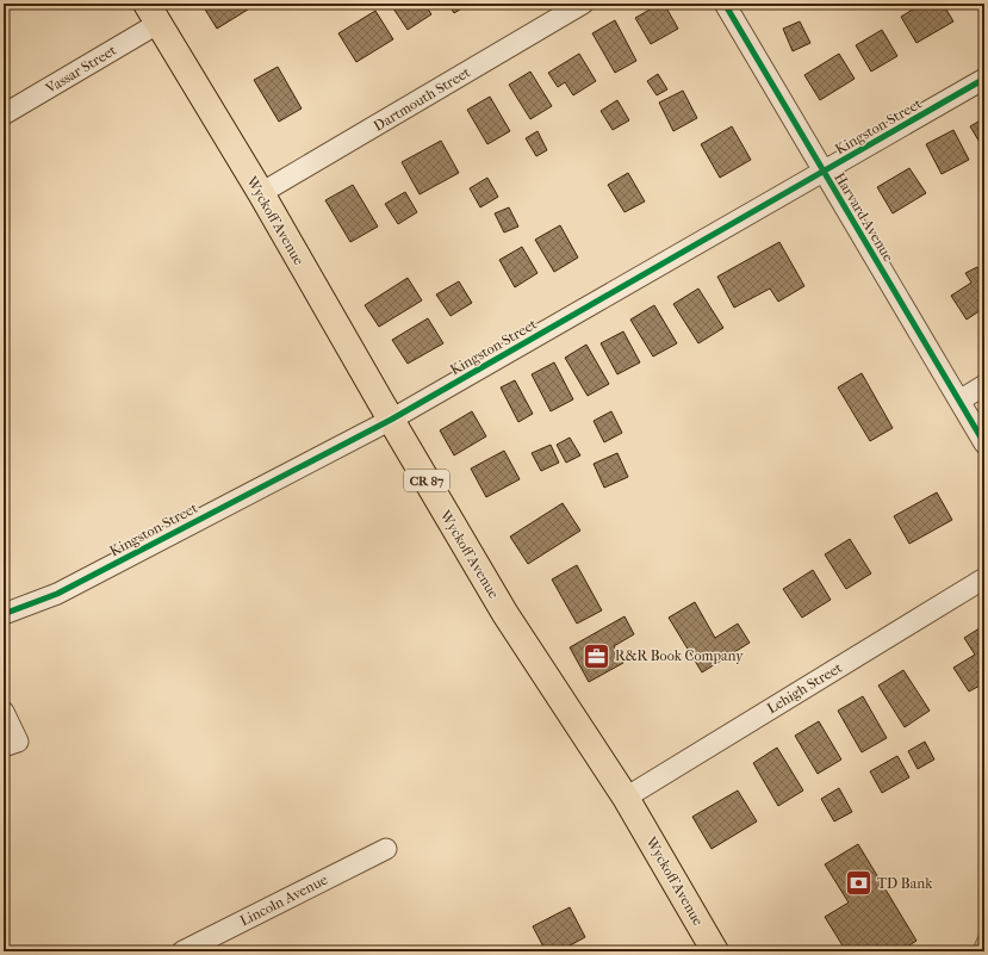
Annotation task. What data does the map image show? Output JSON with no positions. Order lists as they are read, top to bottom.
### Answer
{
  "streets": {
    "main road": ["Wyckoff Avenue", "CR 87"],
    "street": [
      "Vassar Street",
      "Dartmouth Street",
      "Kingston Street",
      "Harvard Avenue",
      "Lehigh Street",
      "Lincoln Avenue"
    ]
  },
  "crossings": [
    ["Vassar Street", "Wyckoff Avenue"],
    ["Dartmouth Street", "Wyckoff Avenue"],
    ["Kingston Street", "Harvard Avenue"],
    ["Kingston Street", "Wyckoff Avenue"],
    ["Wyckoff Avenue", "Lehigh Street"]
  ],
  "places": {
    "office": ["R&R Book Company"],
    "bank": ["TD Bank"]
  }
}
